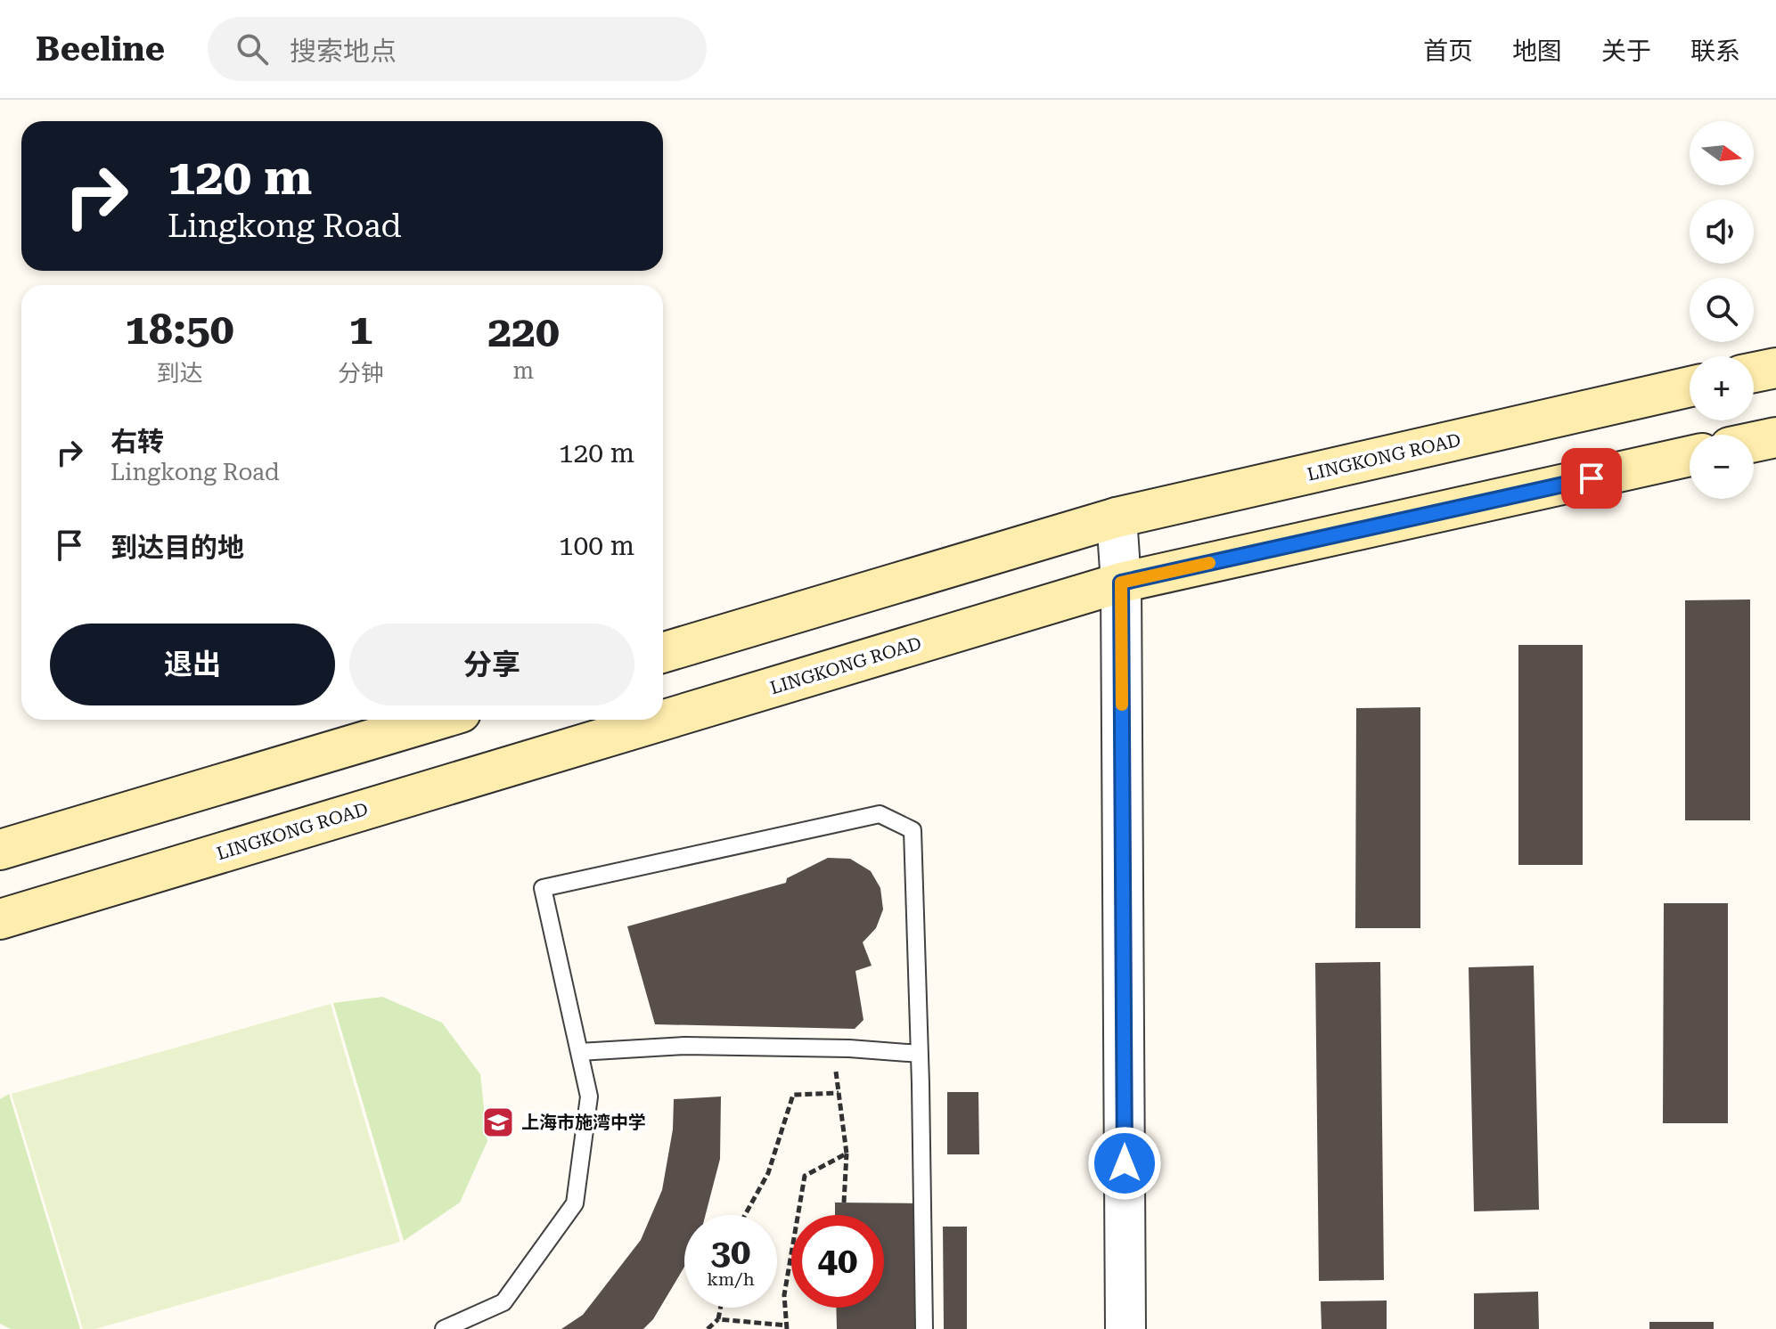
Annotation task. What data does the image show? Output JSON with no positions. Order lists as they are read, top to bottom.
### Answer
{
  "streets": {
    "main road": ["LINGKONG ROAD"]
  },
  "places": {
    "school or university": ["上海市施湾中学"]
  },
  "north": "right",
  "page": {
    "header": "Beeline",
    "search": "搜索地点",
    "nav": [
      "首页",
      "地图",
      "关于",
      "联系"
    ],
    "map_buttons": ["+", "−"],
    "turn": ["120 m", "Lingkong Road"],
    "eta": [
      "18:50",
      "到达",
      "1",
      "分钟",
      "220",
      "m"
    ],
    "list": [
      {
        "name": "右转",
        "note": "Lingkong Road",
        "value": "120 m"
      },
      {
        "name": "到达目的地",
        "value": "100 m"
      }
    ],
    "buttons": ["退出", "分享"],
    "speed": "30 km/h",
    "limit": "40"
  }
}
